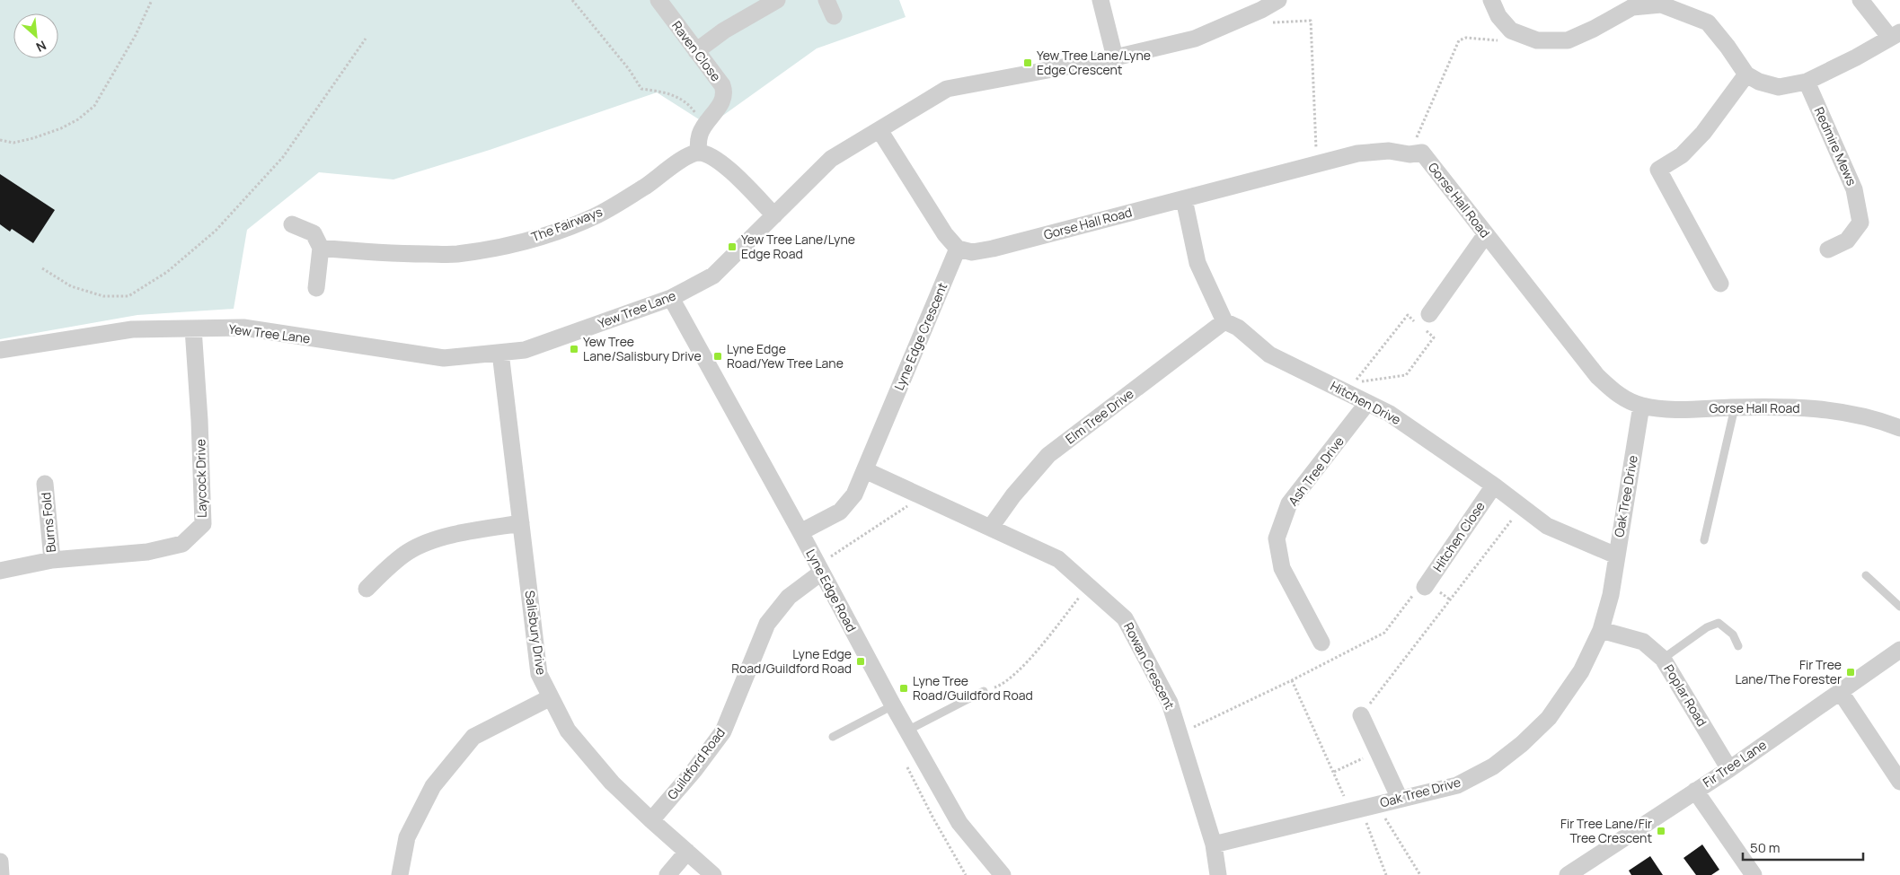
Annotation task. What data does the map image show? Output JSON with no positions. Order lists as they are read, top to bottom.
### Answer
{
  "streets": {
    "street": [
      "Raven Close",
      "Redmire Mews",
      "Gorse Hall Road",
      "The Fairways",
      "Yew Tree Lane",
      "Lyne Edge Crescent",
      "Hitchen Drive",
      "Elm Tree Drive",
      "Ash Tree Drive",
      "Laycock Drive",
      "Oak Tree Drive",
      "Burns Fold",
      "Hitchen Close",
      "Lyne Edge Road",
      "Salisbury Drive",
      "Rowan Crescent",
      "Poplar Road",
      "Guildford Road",
      "Fir Tree Lane"
    ]
  },
  "crossings": [
    ["Raven Close", "The Fairways"],
    ["Gorse Hall Road", "Lyne Edge Crescent"],
    ["Gorse Hall Road", "Oak Tree Drive"],
    ["Yew Tree Lane", "Laycock Drive"],
    ["Yew Tree Lane", "Lyne Edge Road"],
    ["Yew Tree Lane", "Salisbury Drive"],
    ["Lyne Edge Crescent", "Lyne Edge Road"],
    ["Lyne Edge Crescent", "Rowan Crescent"],
    ["Hitchen Drive", "Elm Tree Drive"],
    ["Hitchen Drive", "Ash Tree Drive"],
    ["Hitchen Drive", "Oak Tree Drive"],
    ["Hitchen Drive", "Hitchen Close"],
    ["Elm Tree Drive", "Rowan Crescent"],
    ["Laycock Drive", "Burns Fold"],
    ["Oak Tree Drive", "Rowan Crescent"],
    ["Oak Tree Drive", "Poplar Road"],
    ["Lyne Edge Road", "Guildford Road"],
    ["Salisbury Drive", "Guildford Road"],
    ["Poplar Road", "Fir Tree Lane"]
  ],
  "places": {
    "transit": [
      "Yew Tree Lane/Lyne Edge Crescent",
      "Yew Tree Lane/Lyne Edge Road",
      "Yew Tree Lane/Salisbury Drive",
      "Lyne Edge Road/Yew Tree Lane",
      "Lyne Edge Road/Guildford Road",
      "Fir Tree Lane/The Forester",
      "Lyne Tree Road/Guildford Road",
      "Fir Tree Lane/Fir Tree Crescent"
    ]
  },
  "scale_bar": "50 m",
  "north": "bottom right"
}
